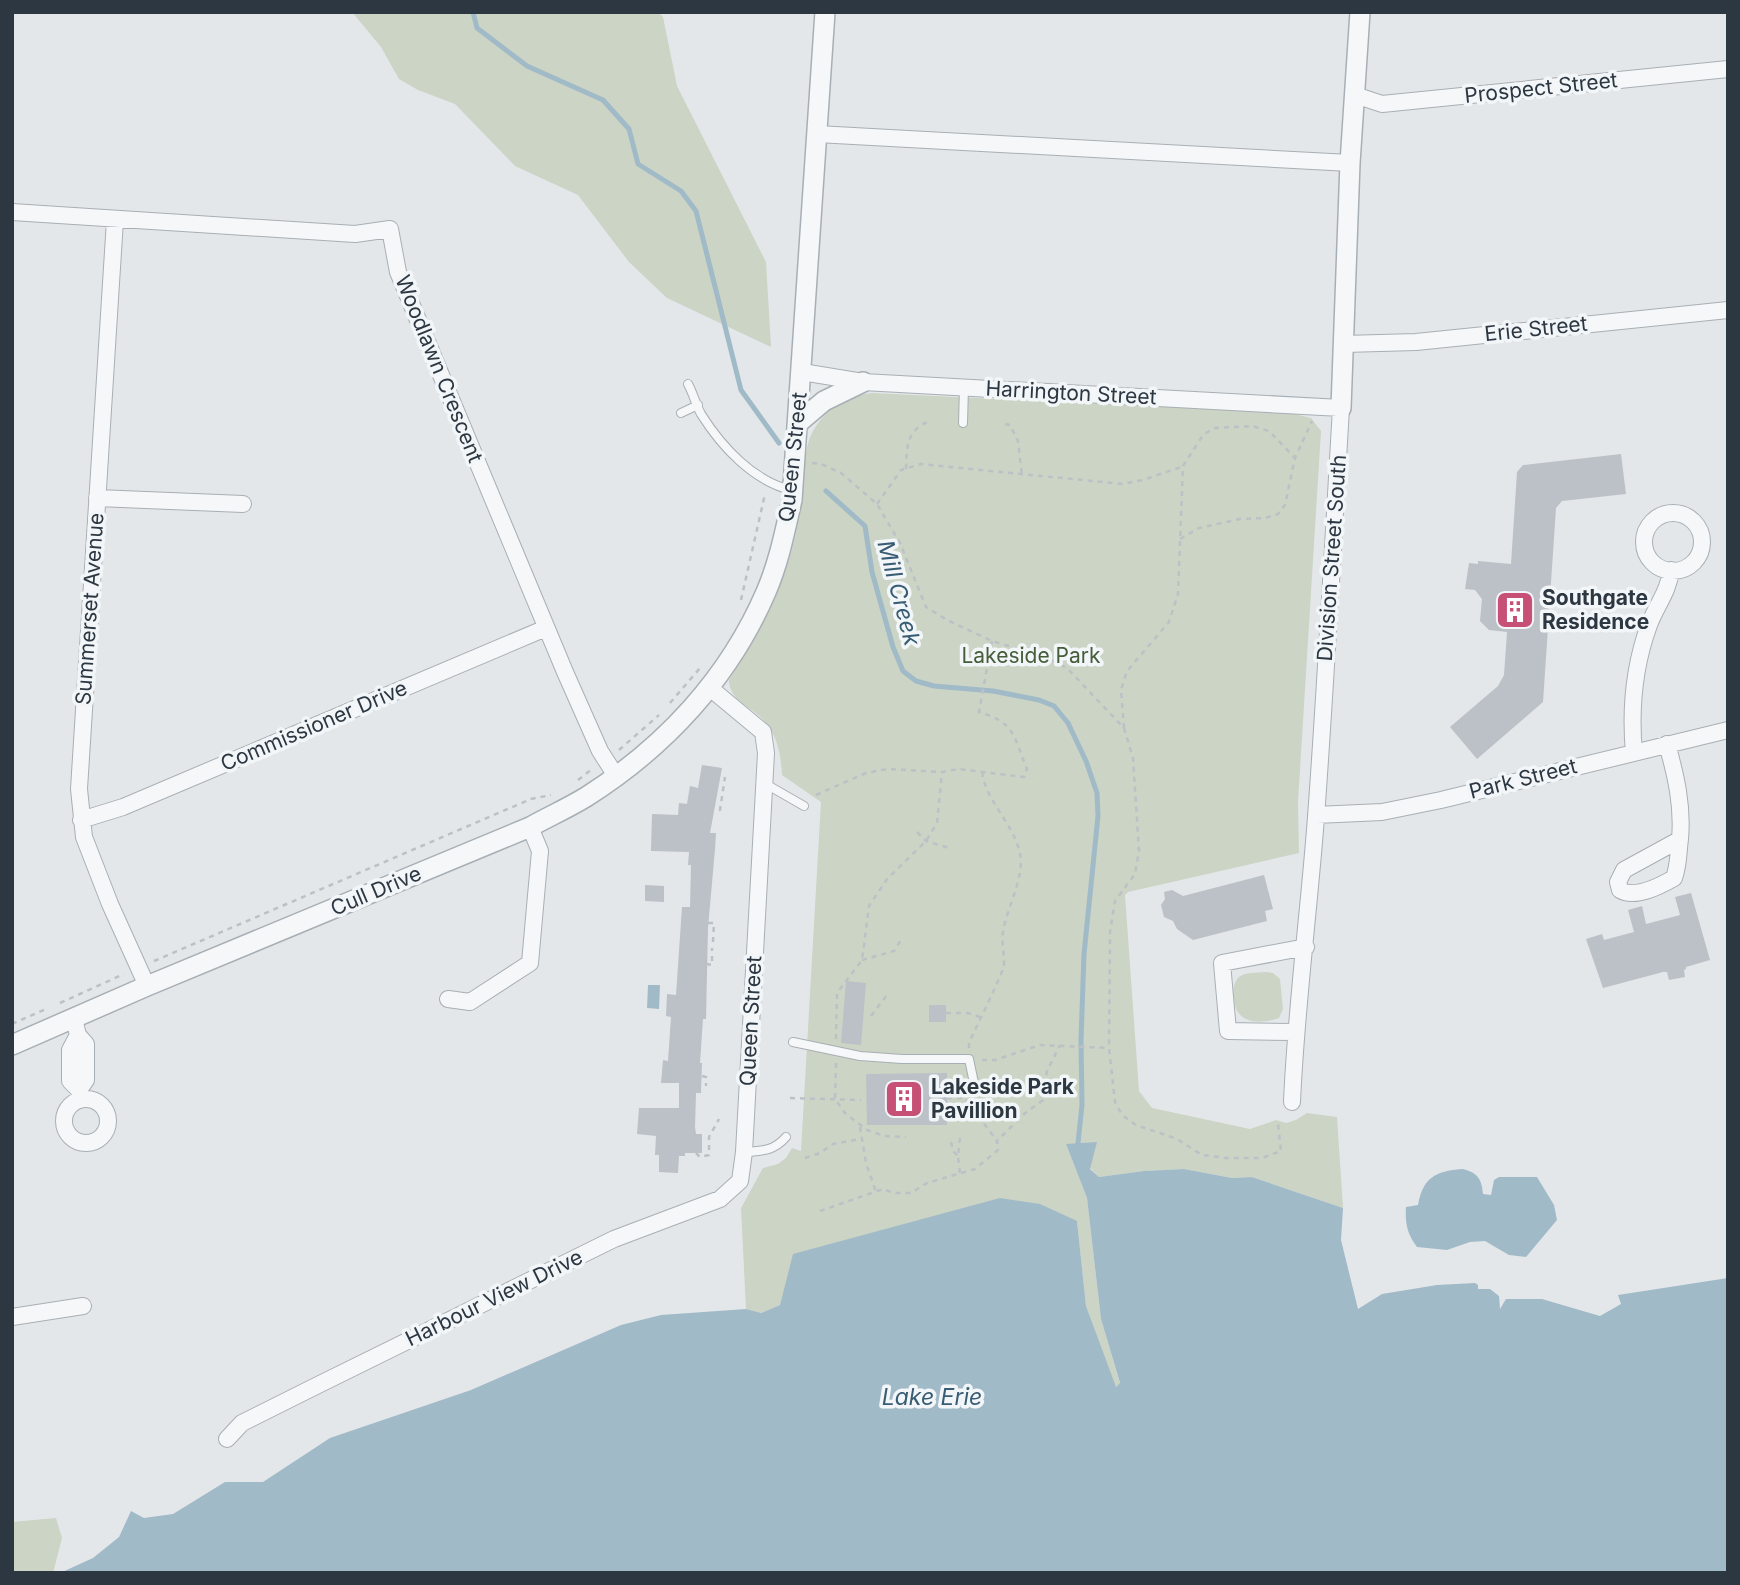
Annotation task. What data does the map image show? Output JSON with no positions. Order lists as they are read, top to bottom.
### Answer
{
  "streets": {
    "street": [
      "Prospect Street",
      "Erie Street",
      "Woodlawn Crescent",
      "Harrington Street",
      "Queen Street",
      "Division Street South",
      "Summerset Avenue",
      "Commissioner Drive",
      "Park Street",
      "Cull Drive",
      "Harbour View Drive"
    ]
  },
  "crossings": [
    ["Prospect Street", "Division Street South"],
    ["Erie Street", "Division Street South"],
    ["Woodlawn Crescent", "Summerset Avenue"],
    ["Woodlawn Crescent", "Commissioner Drive"],
    ["Woodlawn Crescent", "Cull Drive"],
    ["Harrington Street", "Queen Street"],
    ["Harrington Street", "Division Street South"],
    ["Queen Street", "Cull Drive"],
    ["Queen Street", "Harbour View Drive"],
    ["Division Street South", "Park Street"],
    ["Summerset Avenue", "Commissioner Drive"],
    ["Summerset Avenue", "Cull Drive"]
  ],
  "water": ["Mill Creek", "Lake Erie"],
  "parks": ["Lakeside Park"],
  "places": {
    "building": ["Southgate Residence", "Lakeside Park Pavillion"]
  }
}
